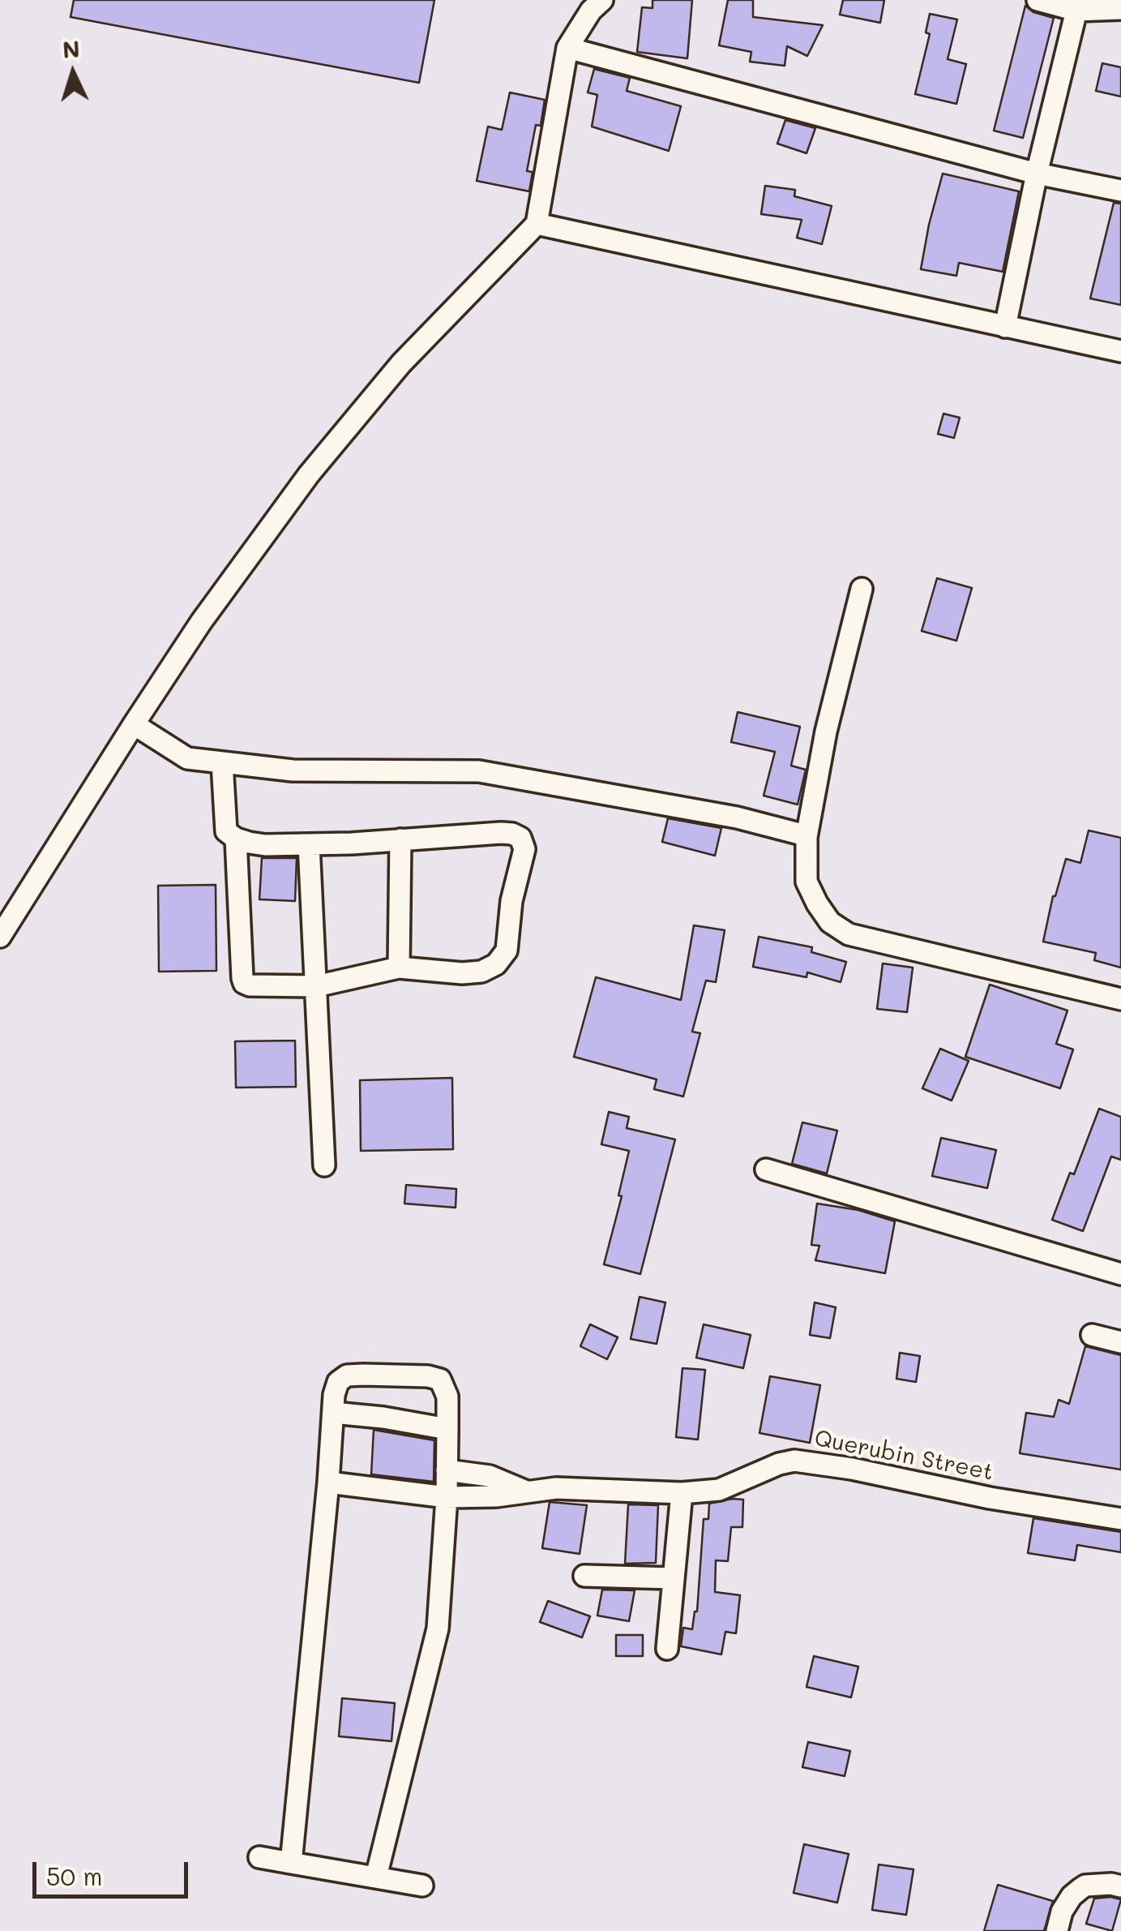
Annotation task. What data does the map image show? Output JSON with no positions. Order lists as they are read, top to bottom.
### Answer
{
  "streets": {
    "street": ["Querubin Street"]
  },
  "scale_bar": "50 m",
  "north": "top"
}
